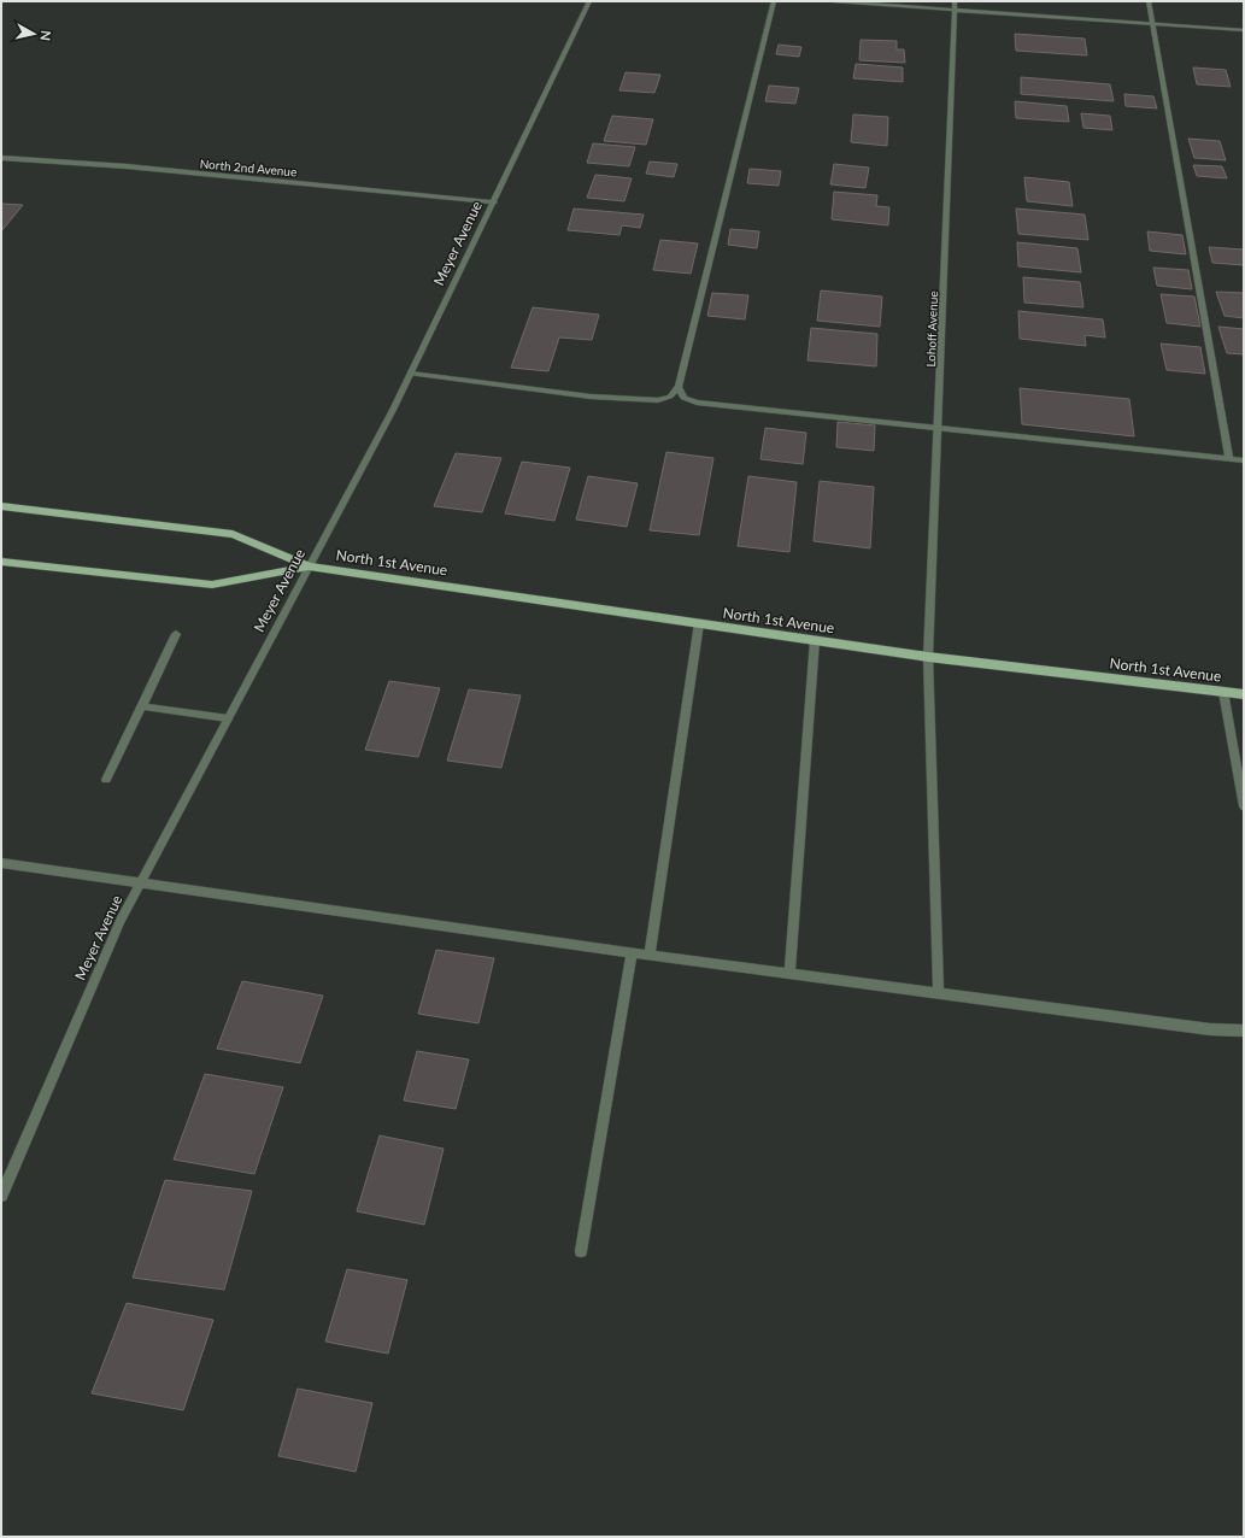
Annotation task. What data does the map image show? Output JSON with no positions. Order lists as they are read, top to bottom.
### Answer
{
  "streets": {
    "main road": ["North 1st Avenue"],
    "street": ["North 2nd Avenue", "Meyer Avenue", "Lohoff Avenue"]
  },
  "crossings": [
    ["North 2nd Avenue", "Meyer Avenue"],
    ["Meyer Avenue", "North 1st Avenue"],
    ["Lohoff Avenue", "North 1st Avenue"]
  ],
  "north": "right"
}
